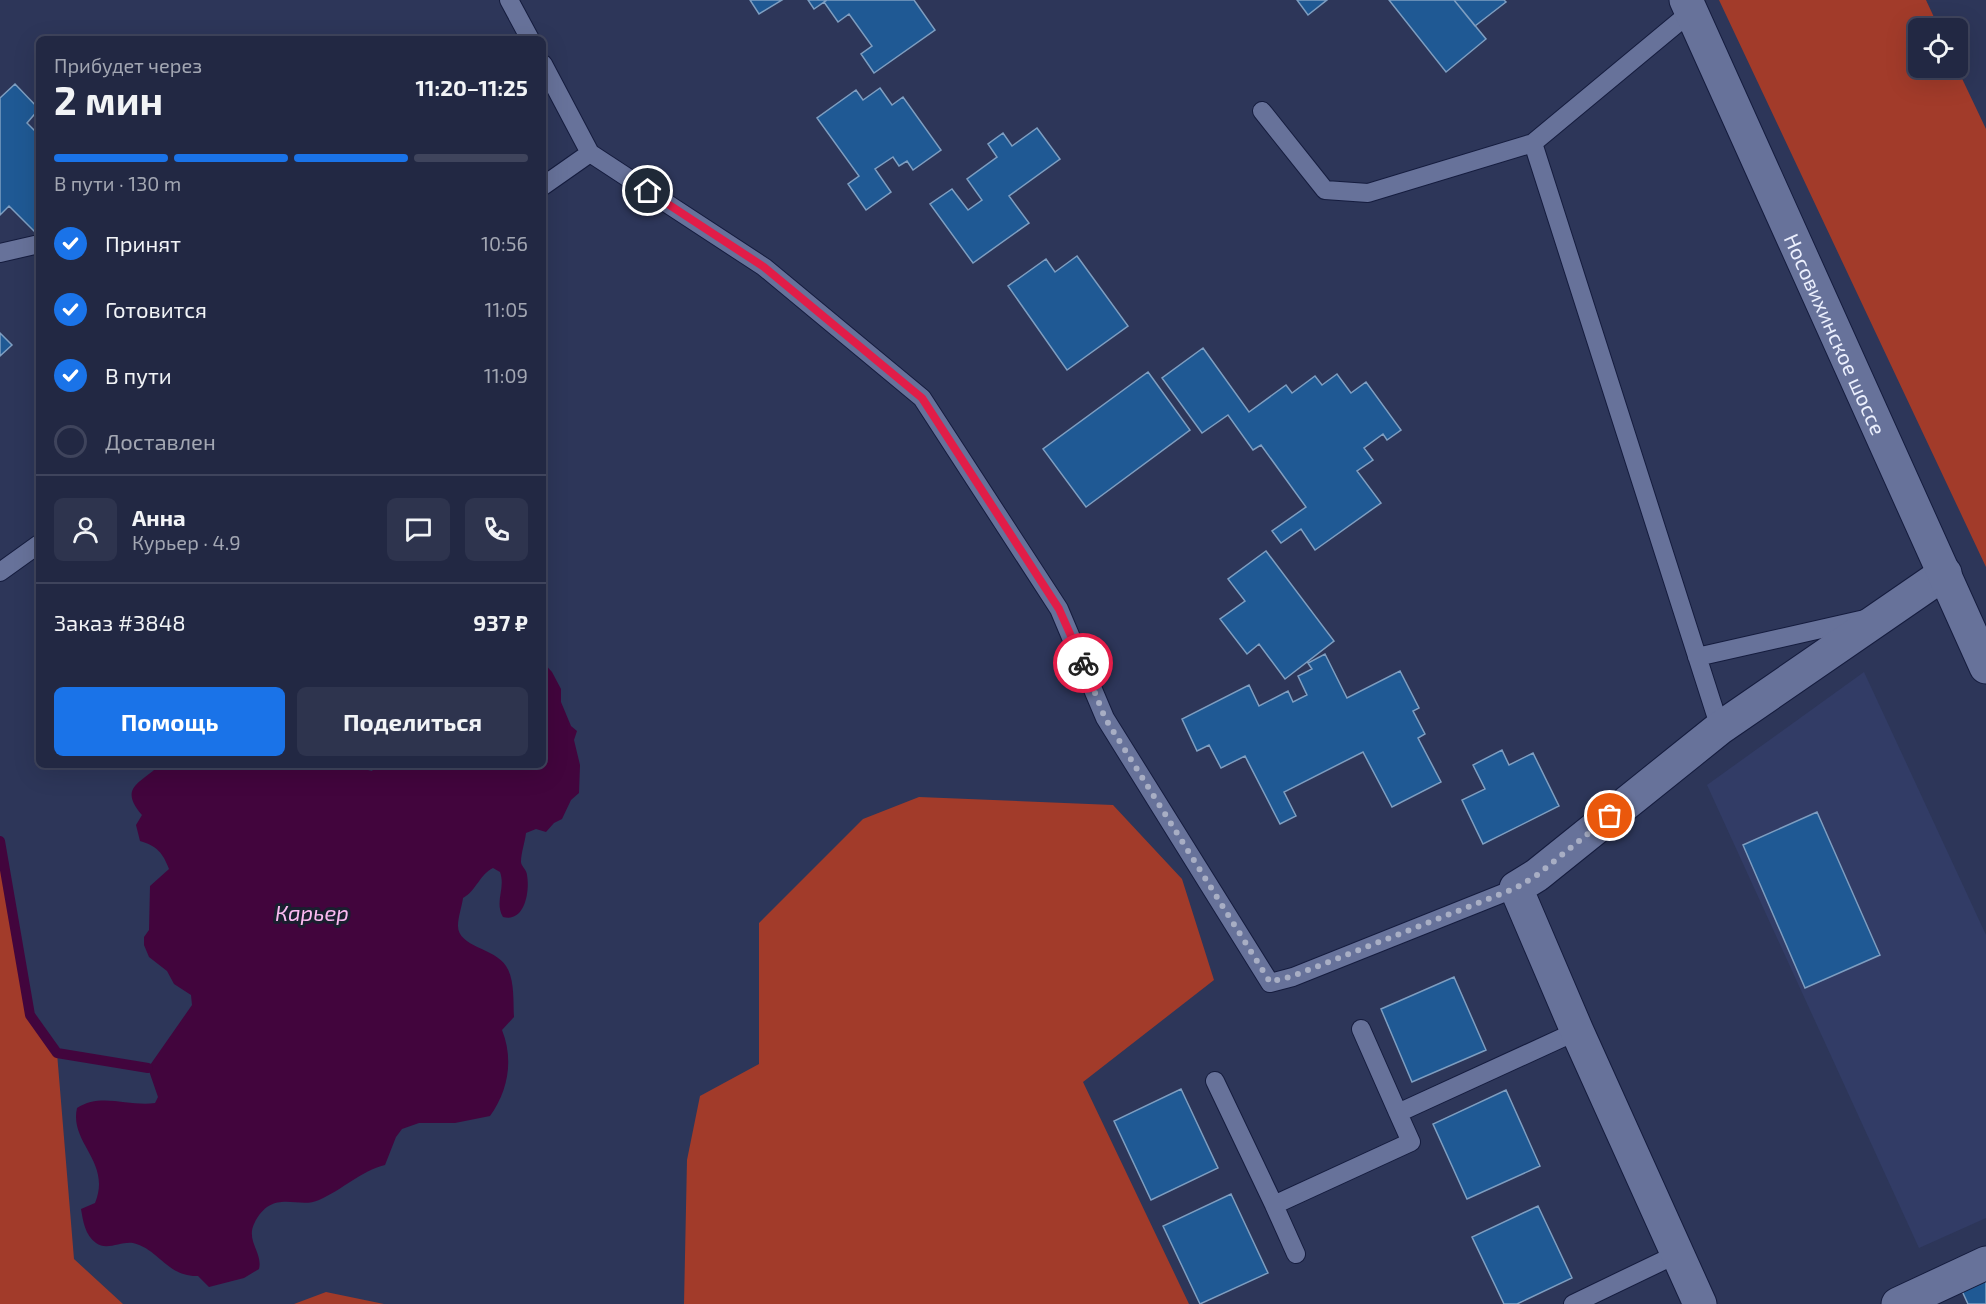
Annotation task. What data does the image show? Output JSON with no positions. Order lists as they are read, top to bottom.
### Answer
{
  "streets": {
    "street": ["Носовихинское шоссе"]
  },
  "water": ["Карьер"],
  "page": {
    "heading": ["2 мин", "Прибудет через", "11:20–11:25"],
    "panel": [
      "Анна",
      "Курьер · 4.9",
      "Заказ #3848",
      "937 ₽"
    ],
    "bar": "В пути · 130 m",
    "list": [
      ["Принят", "10:56"],
      ["Готовится", "11:05"],
      ["В пути", "11:09"],
      "Доставлен"
    ],
    "buttons": ["Помощь", "Поделиться"]
  }
}
